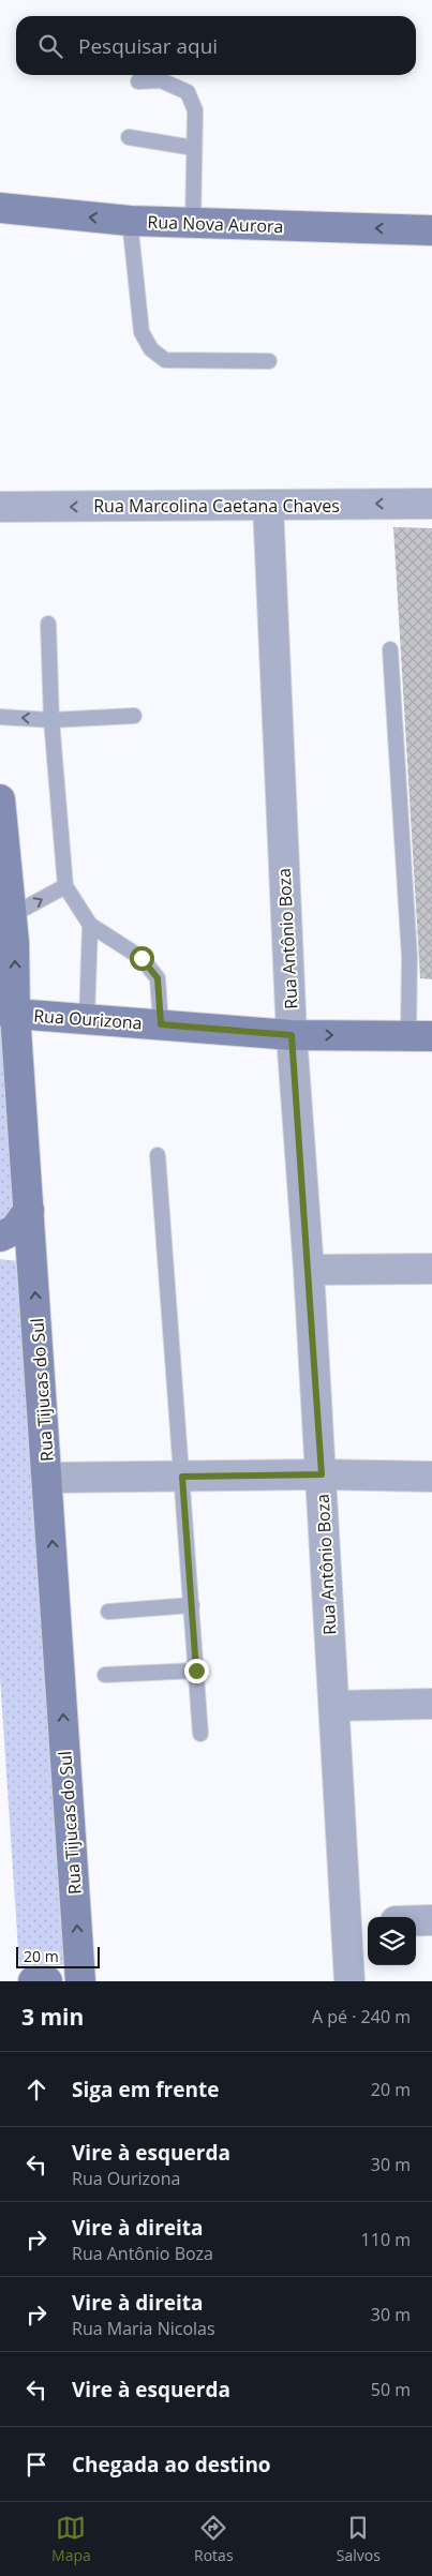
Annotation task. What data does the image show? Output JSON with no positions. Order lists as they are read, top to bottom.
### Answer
{
  "streets": {
    "main road": ["Rua Nova Aurora", "Rua Ourizona", "Rua Tijucas do Sul"],
    "street": ["Rua Marcolina Caetana Chaves", "Rua Antônio Boza"]
  },
  "crossings": [
    ["Rua Marcolina Caetana Chaves", "Rua Antônio Boza"],
    ["Rua Antônio Boza", "Rua Ourizona"],
    ["Rua Ourizona", "Rua Tijucas do Sul"]
  ],
  "one_way": ["Rua Nova Aurora", "Rua Marcolina Caetana Chaves", "Rua Tijucas do Sul"],
  "scale_bar": "20 m",
  "page": {
    "search": "Pesquisar aqui",
    "scale": "20 m",
    "heading": ["3 min", "A pé · 240 m"],
    "list": [
      ["Siga em frente", "20 m"],
      ["Vire à esquerda", "Rua Ourizona", "30 m"],
      ["Vire à direita", "Rua Antônio Boza", "110 m"],
      ["Vire à direita", "Rua Maria Nicolas", "30 m"],
      ["Vire à esquerda", "50 m"],
      "Chegada ao destino"
    ],
    "nav": ["Mapa", "Rotas", "Salvos"]
  }
}
